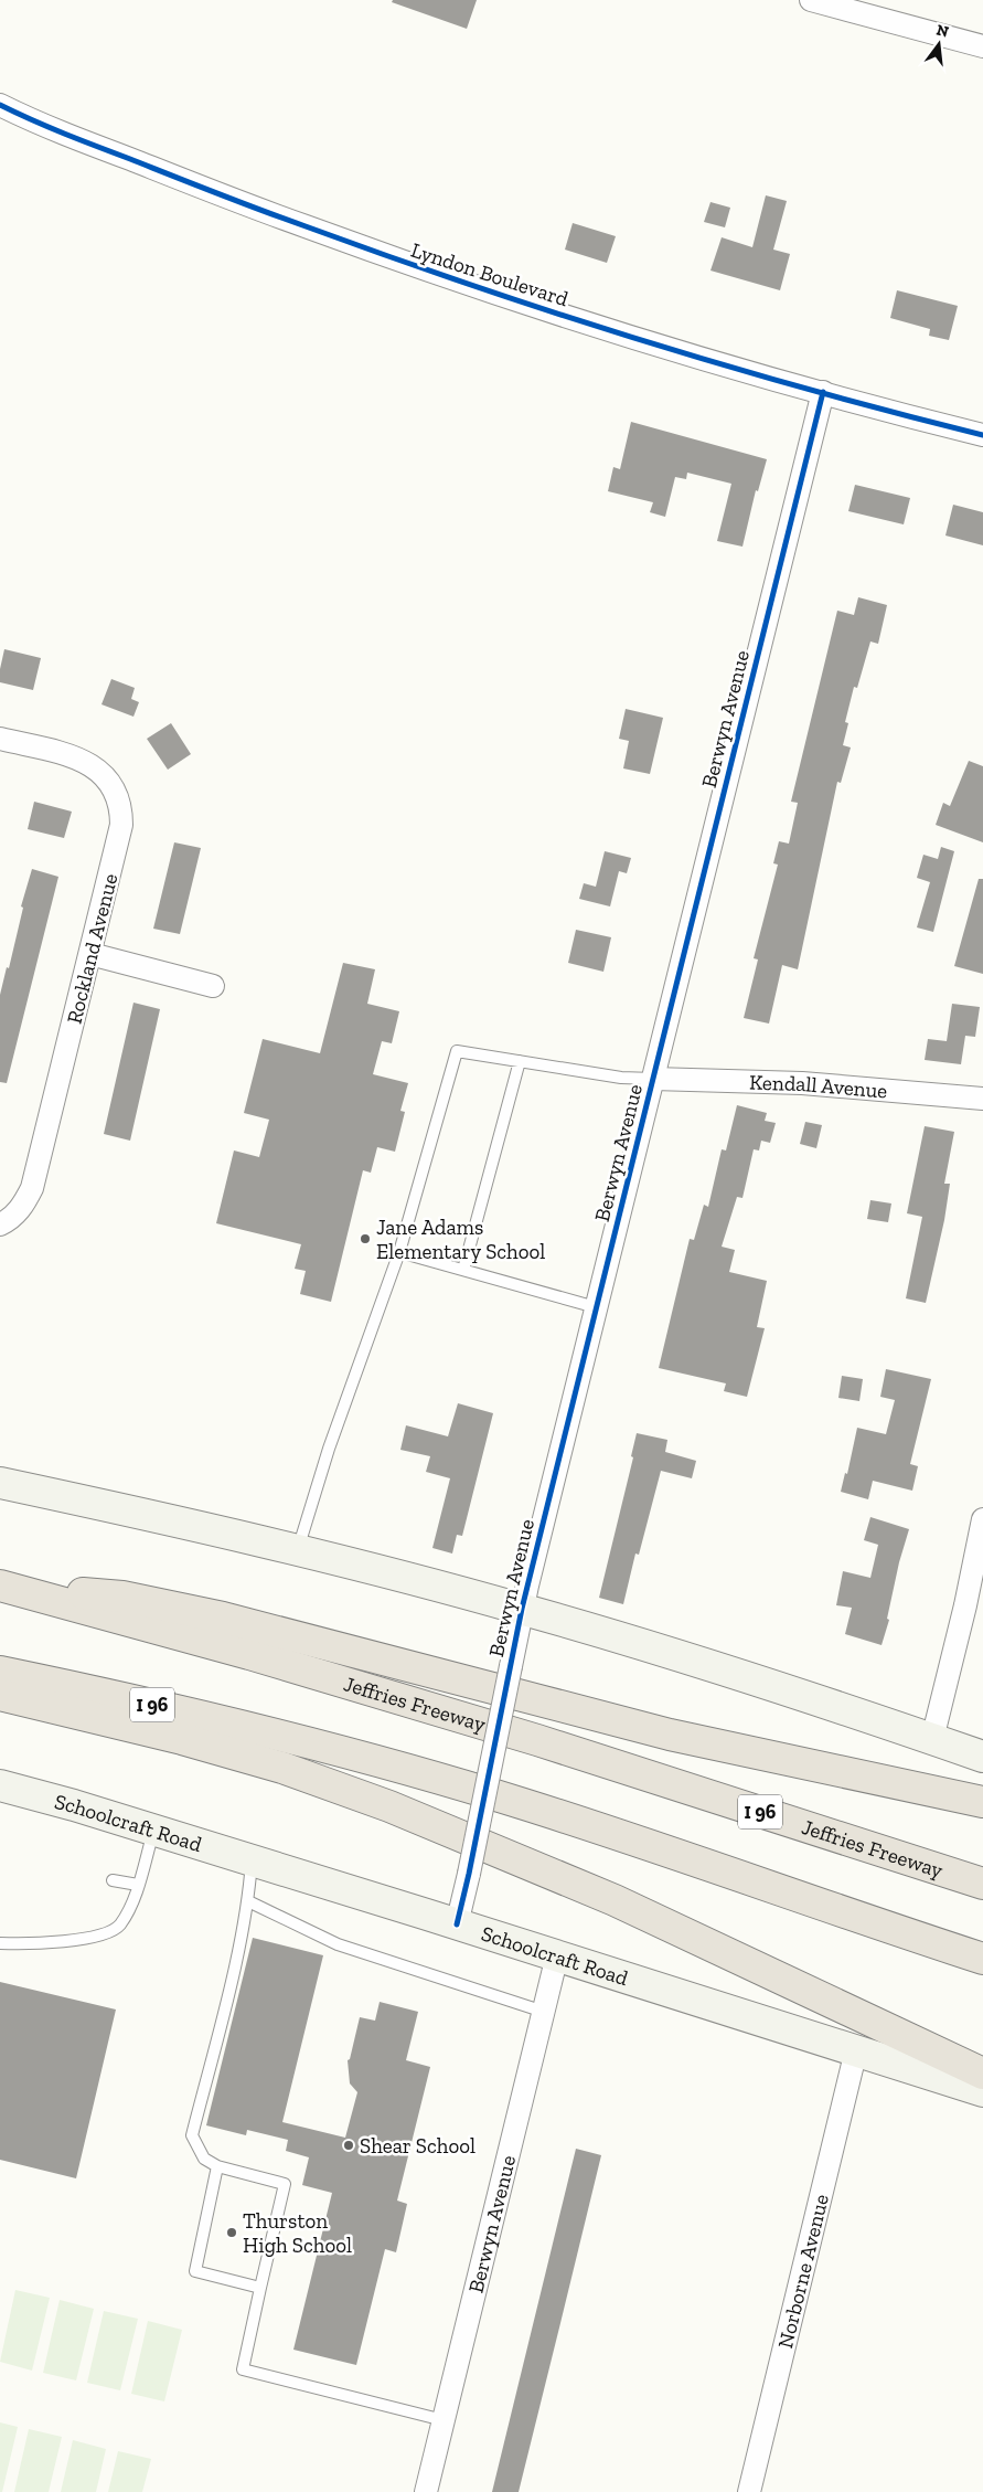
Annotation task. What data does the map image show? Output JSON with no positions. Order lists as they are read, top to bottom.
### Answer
{
  "streets": {
    "highway": ["Jeffries Freeway", "I 96"],
    "main road": ["Schoolcraft Road"],
    "street": [
      "Lyndon Boulevard",
      "Berwyn Avenue",
      "Rockland Avenue",
      "Kendall Avenue",
      "Norborne Avenue"
    ]
  },
  "crossings": [
    ["Lyndon Boulevard", "Berwyn Avenue"],
    ["Berwyn Avenue", "Kendall Avenue"],
    ["Berwyn Avenue", "Schoolcraft Road"],
    ["Schoolcraft Road", "Norborne Avenue"]
  ],
  "places": ["Jane Adams Elementary School", "Shear School", "Thurston High School"],
  "north": "top"
}
